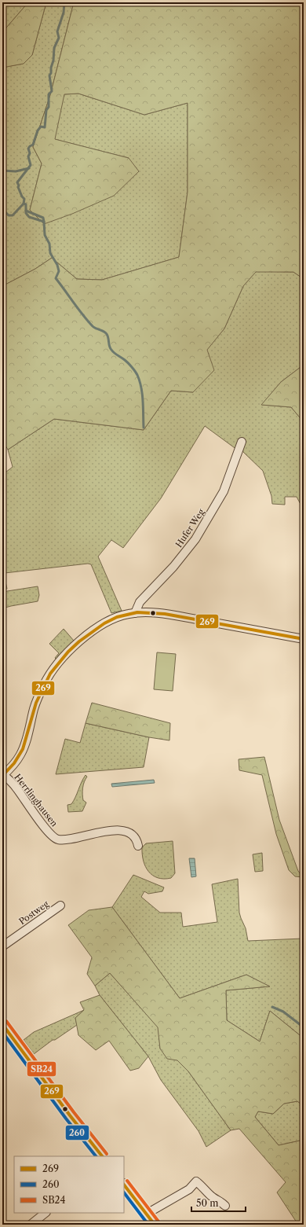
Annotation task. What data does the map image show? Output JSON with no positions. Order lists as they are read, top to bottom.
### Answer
{
  "streets": {
    "street": ["Hufer Weg", "Herrlinghausen", "Postweg"]
  },
  "crossings": [
    ["Hufer Weg", "Herrlinghausen"]
  ],
  "lines": ["transit line 269", "transit line SB24", "transit line 260"],
  "legend": ["269", "260", "SB24"],
  "scale_bar": "50 m"
}
